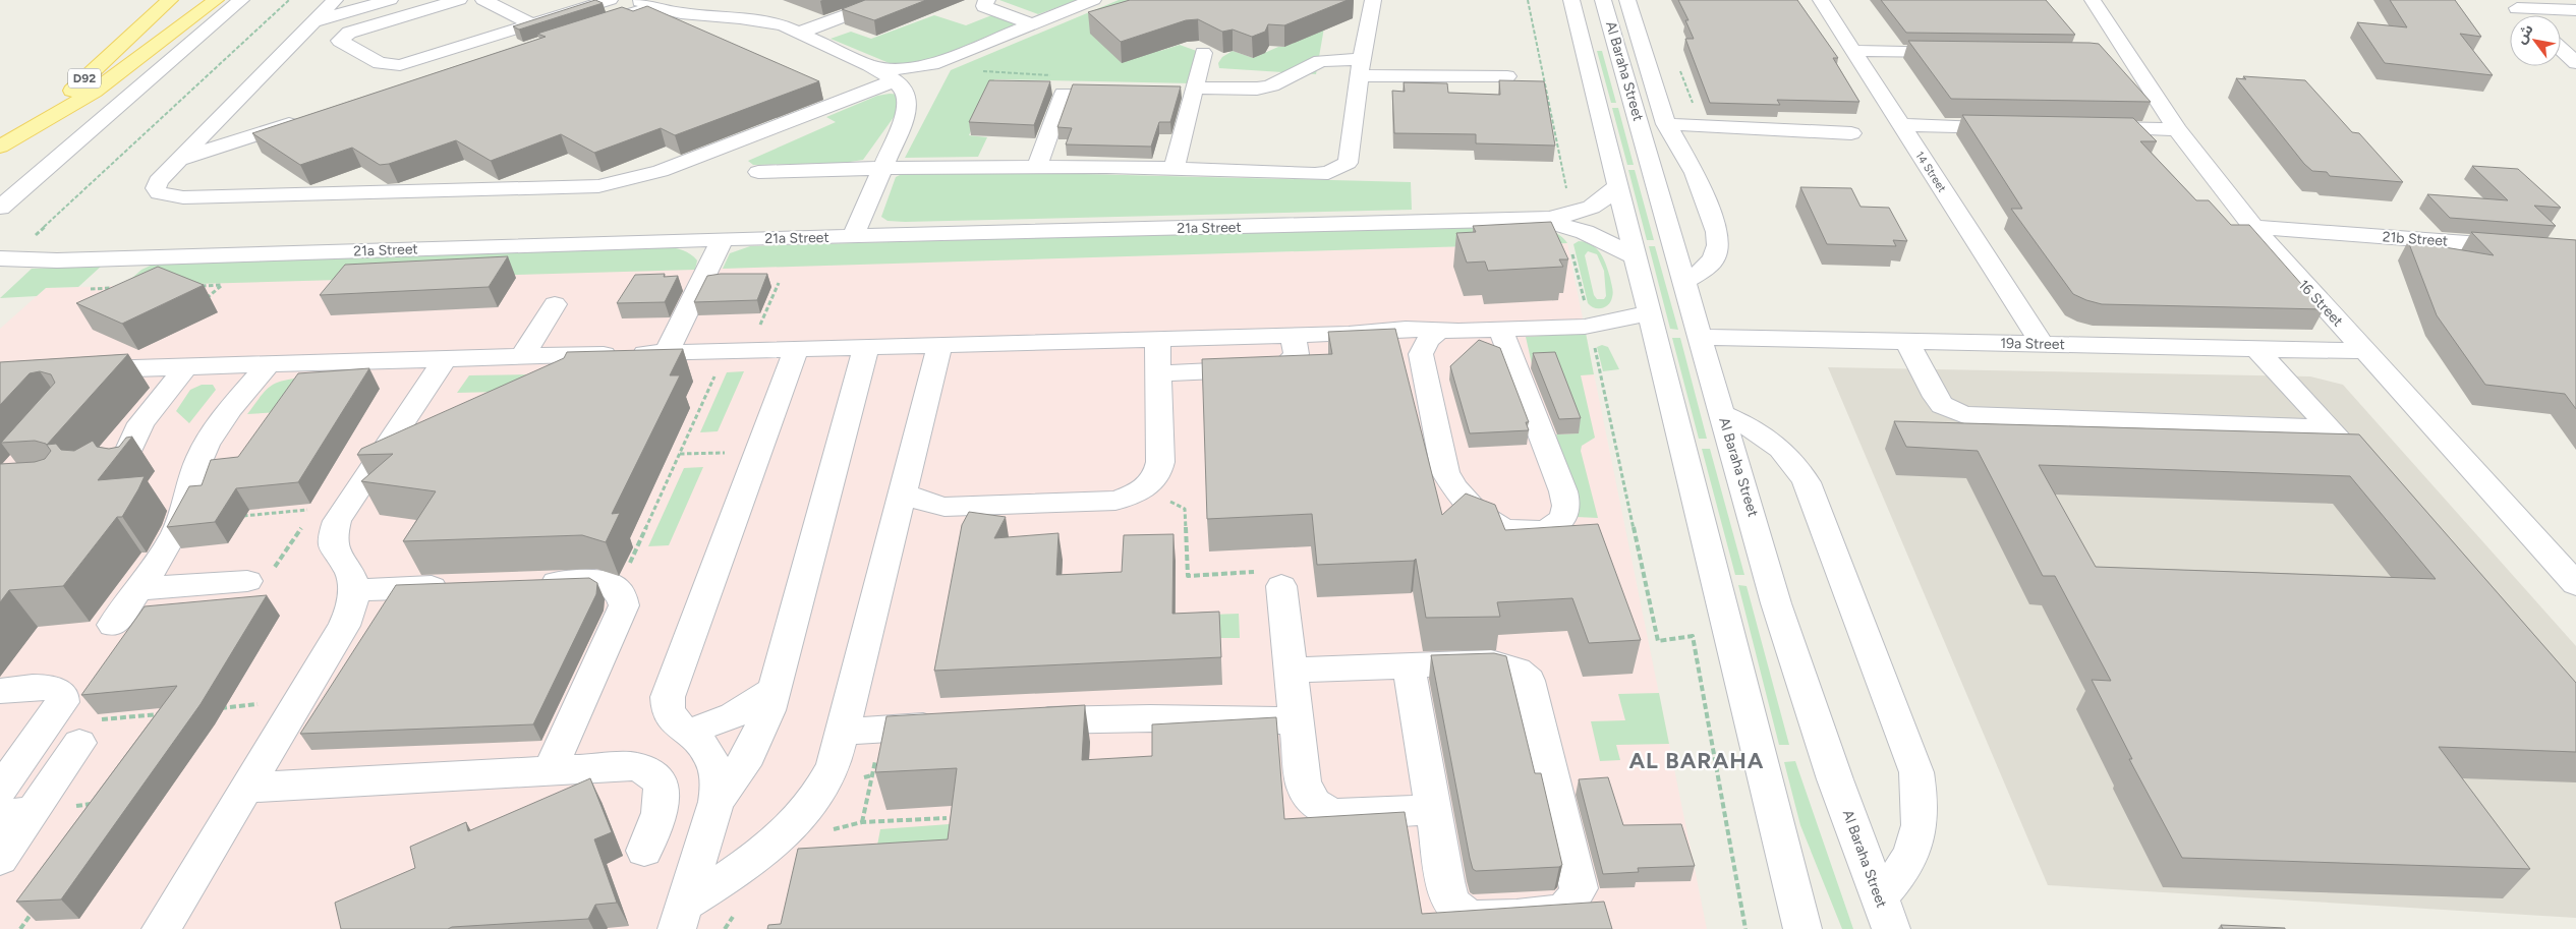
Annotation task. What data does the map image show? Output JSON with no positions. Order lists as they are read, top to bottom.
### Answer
{
  "streets": {
    "main road": ["D92"],
    "street": [
      "Al Baraha Street",
      "14 Street",
      "21a Street",
      "21b Street",
      "16 Street",
      "19a Street"
    ]
  },
  "crossings": [
    ["Al Baraha Street", "19a Street"],
    ["14 Street", "19a Street"],
    ["21b Street", "16 Street"],
    ["16 Street", "19a Street"]
  ],
  "districts": ["AL BARAHA"],
  "north": "top left"
}
